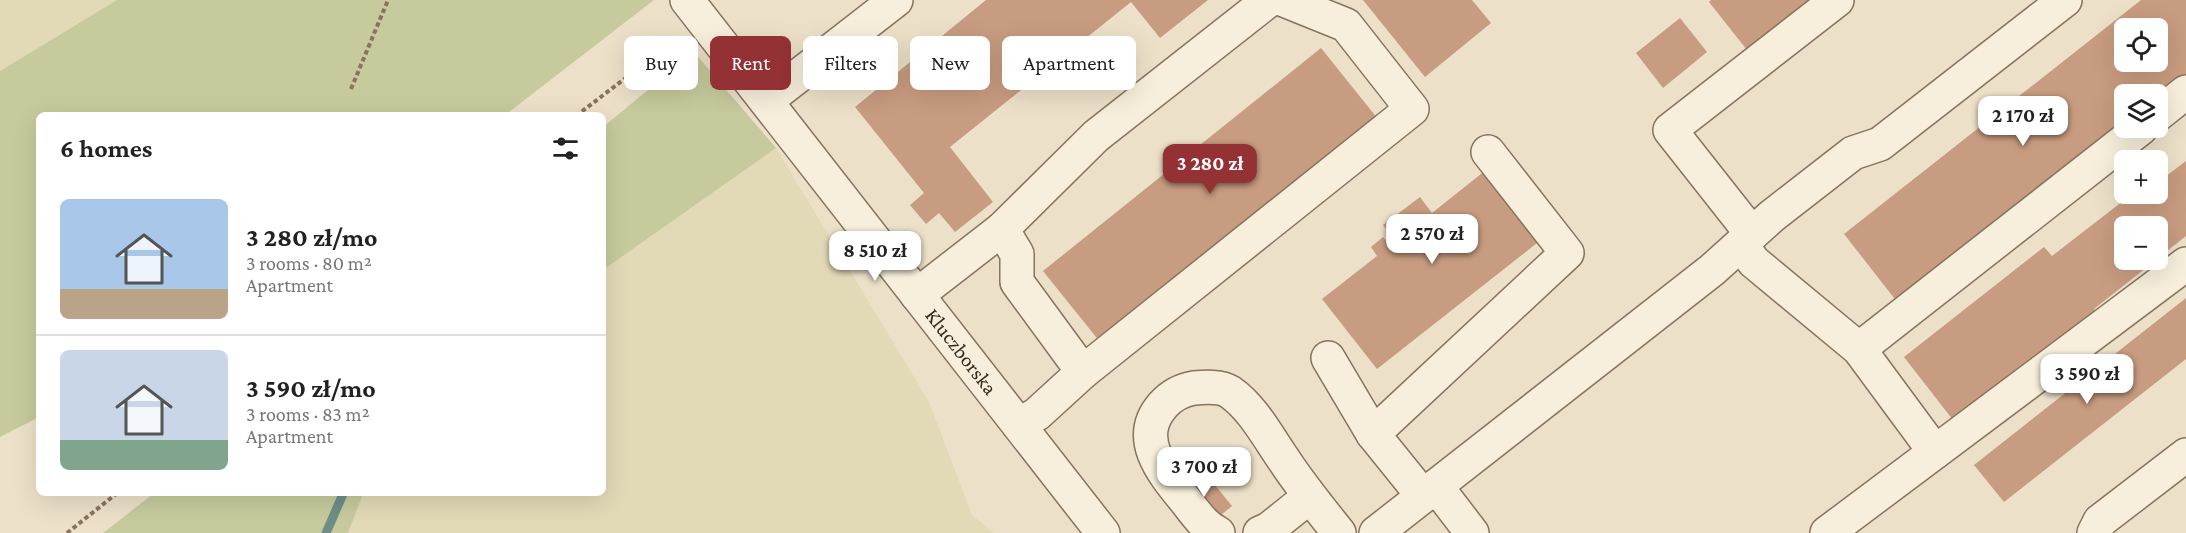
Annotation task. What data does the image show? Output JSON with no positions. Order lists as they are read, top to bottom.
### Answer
{
  "streets": {
    "street": ["Kluczborska"]
  },
  "page": {
    "map_buttons": ["+", "−"],
    "chip": [
      "Buy",
      "Rent",
      "Filters",
      "New",
      "Apartment"
    ],
    "price": [
      "2 170 zł",
      "3 280 zł",
      "2 570 zł",
      "8 510 zł",
      "3 590 zł",
      "3 700 zł"
    ],
    "heading": "6 homes",
    "list": [
      {
        "name": "3 280 zł/mo",
        "note": "3 rooms · 80 m² · Apartment"
      },
      {
        "name": "3 590 zł/mo",
        "note": "3 rooms · 83 m² · Apartment"
      }
    ]
  }
}
